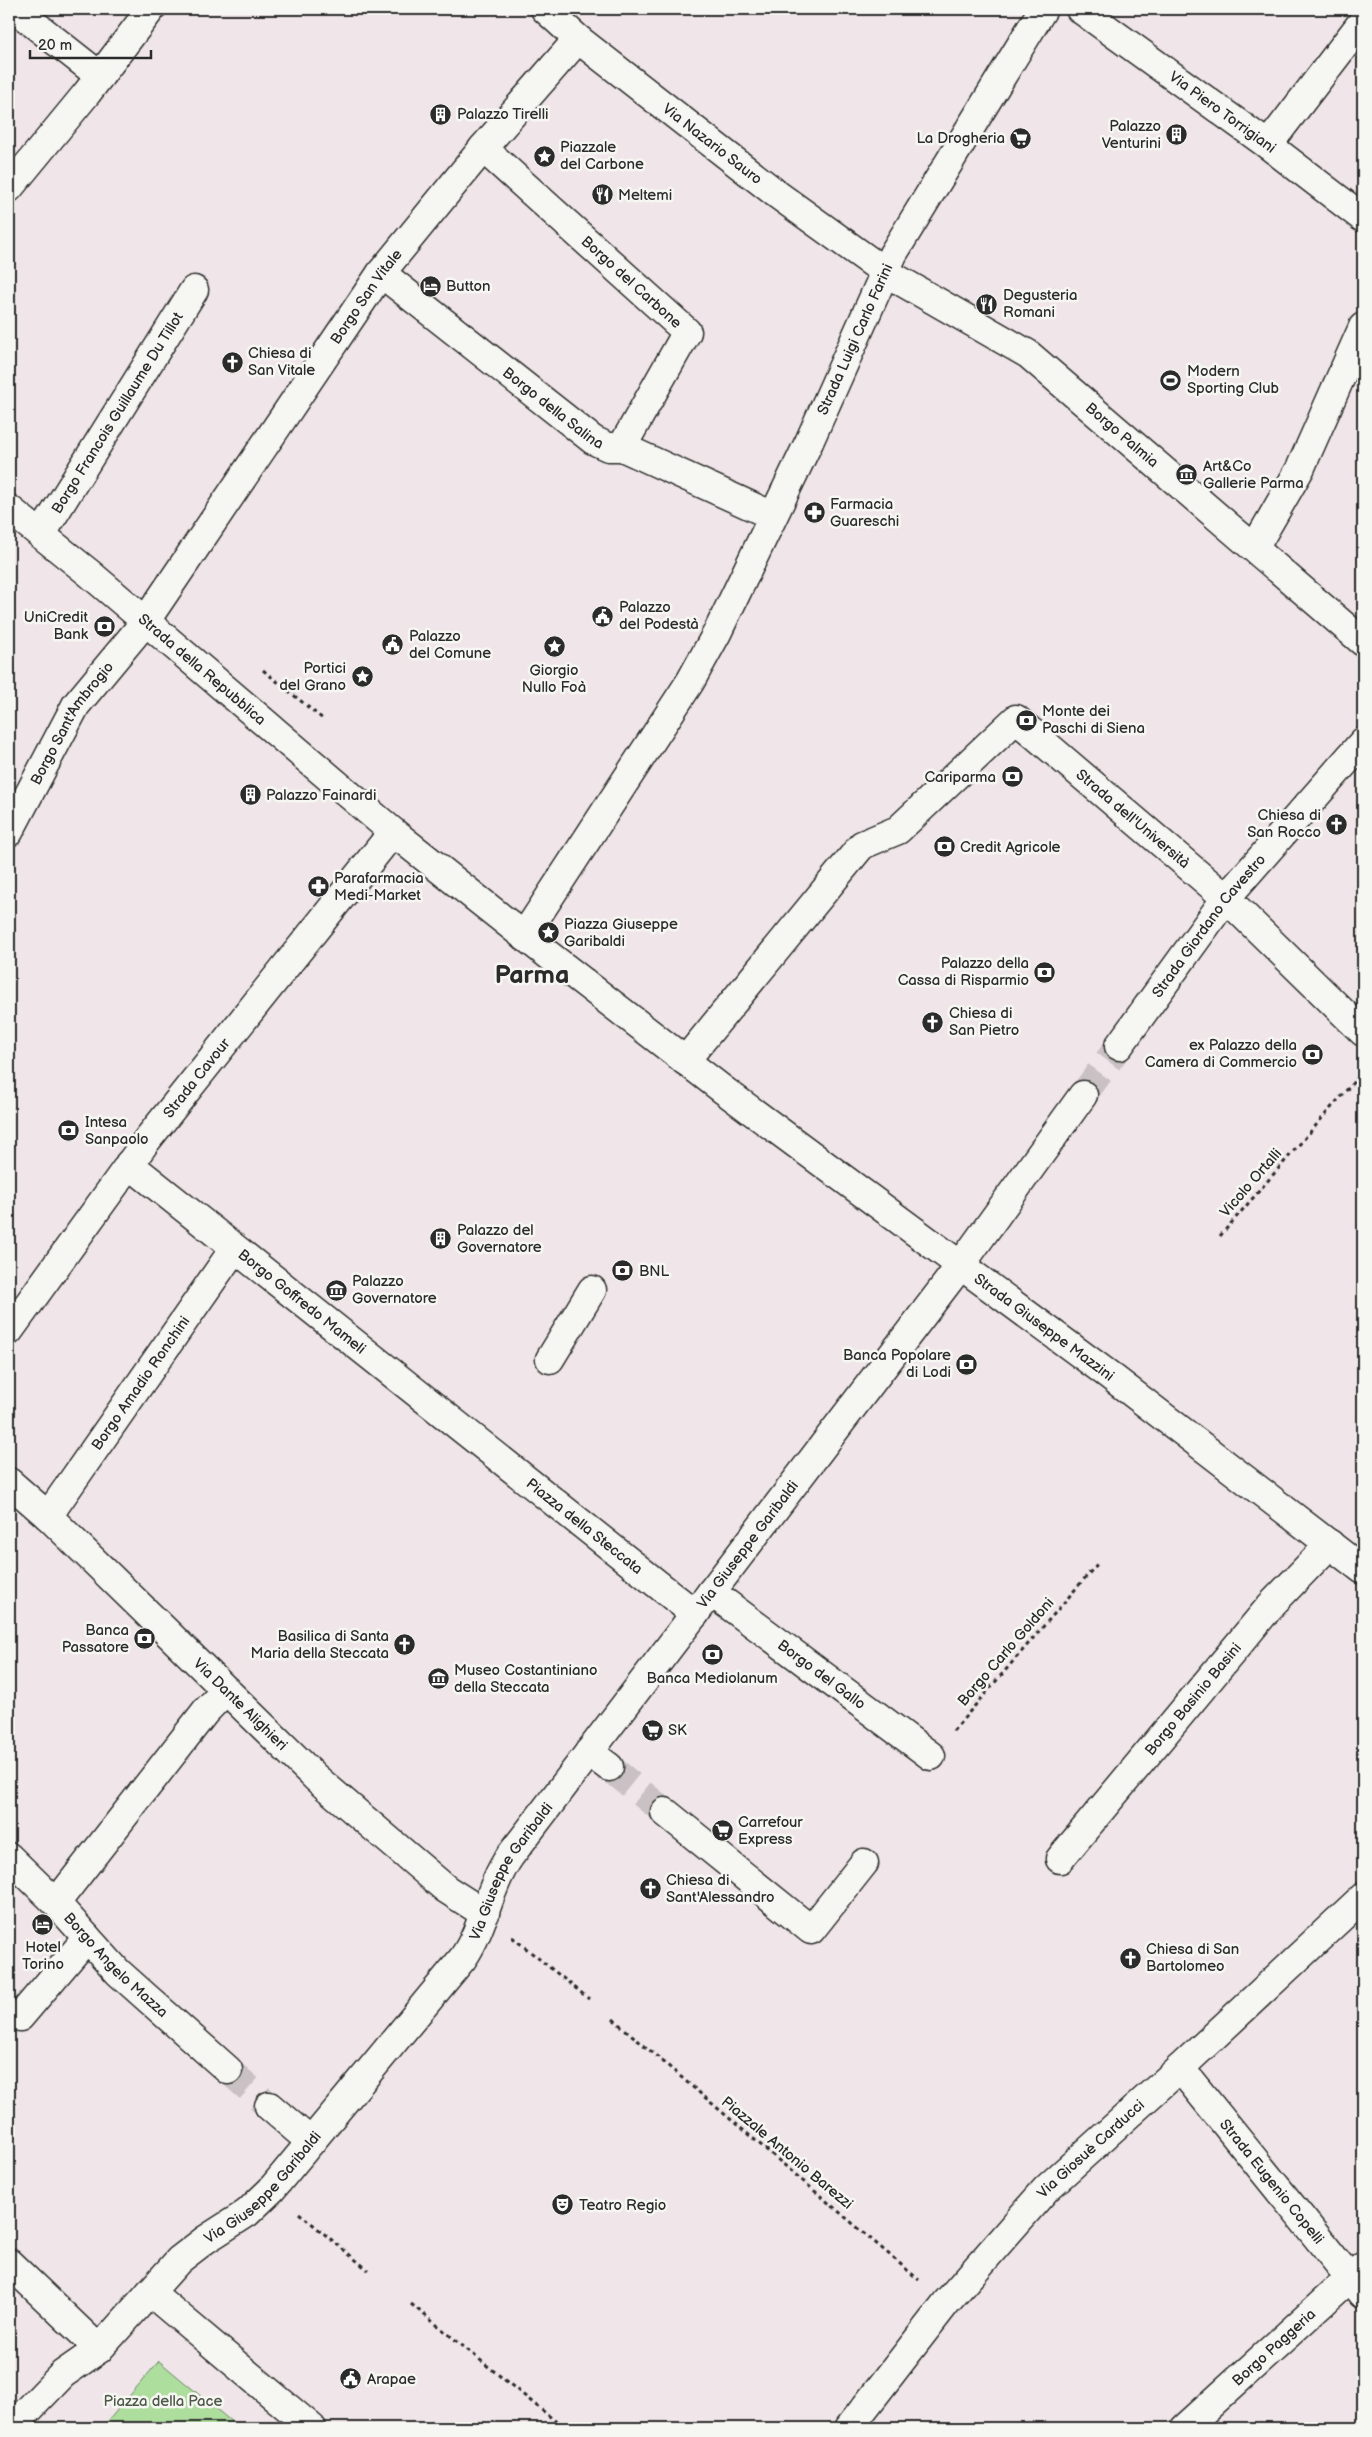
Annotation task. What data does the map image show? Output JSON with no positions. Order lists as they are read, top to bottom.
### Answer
{
  "streets": {
    "street": [
      "Via Piero Torrigiani",
      "Via Nazario Sauro",
      "Borgo del Carbone",
      "Borgo San Vitale",
      "Strada Luigi Carlo Farini",
      "Borgo della Salina",
      "Borgo Francois Guillaume Du Tillot",
      "Borgo Palmia",
      "Strada della Repubblica",
      "Borgo Sant'Ambrogio",
      "Strada dell'Università",
      "Strada Giordano Cavestro",
      "Strada Cavour",
      "Borgo Goffredo Mameli",
      "Strada Giuseppe Mazzini",
      "Borgo Amadio Ronchini",
      "Piazza della Steccata",
      "Via Giuseppe Garibaldi",
      "Borgo del Gallo",
      "Borgo Basinio Basini",
      "Via Dante Alighieri",
      "Borgo Angelo Mazza",
      "Via Giosuè Carducci",
      "Strada Eugenio Copelli",
      "Borgo Paggeria"
    ],
    "path": ["Vicolo Ortalli", "Borgo Carlo Goldoni", "Piazzale Antonio Barezzi"]
  },
  "crossings": [
    ["Via Nazario Sauro", "Borgo San Vitale"],
    ["Via Nazario Sauro", "Strada Luigi Carlo Farini"],
    ["Via Nazario Sauro", "Borgo Palmia"],
    ["Borgo del Carbone", "Borgo San Vitale"],
    ["Borgo del Carbone", "Borgo della Salina"],
    ["Borgo San Vitale", "Borgo della Salina"],
    ["Borgo San Vitale", "Strada della Repubblica"],
    ["Borgo San Vitale", "Borgo Sant'Ambrogio"],
    ["Strada Luigi Carlo Farini", "Borgo della Salina"],
    ["Strada Luigi Carlo Farini", "Borgo Palmia"],
    ["Borgo Francois Guillaume Du Tillot", "Strada della Repubblica"],
    ["Strada della Repubblica", "Borgo Sant'Ambrogio"],
    ["Strada della Repubblica", "Strada Cavour"],
    ["Strada dell'Università", "Strada Giordano Cavestro"],
    ["Strada dell'Università", "Strada Giuseppe Mazzini"],
    ["Strada Cavour", "Borgo Goffredo Mameli"],
    ["Borgo Goffredo Mameli", "Borgo Amadio Ronchini"],
    ["Borgo Goffredo Mameli", "Piazza della Steccata"],
    ["Strada Giuseppe Mazzini", "Via Giuseppe Garibaldi"],
    ["Strada Giuseppe Mazzini", "Borgo Basinio Basini"],
    ["Borgo Amadio Ronchini", "Via Dante Alighieri"],
    ["Piazza della Steccata", "Via Giuseppe Garibaldi"],
    ["Via Giuseppe Garibaldi", "Borgo del Gallo"],
    ["Via Giuseppe Garibaldi", "Via Dante Alighieri"],
    ["Borgo Carlo Goldoni", "Borgo del Gallo"],
    ["Via Giosuè Carducci", "Piazzale Antonio Barezzi"],
    ["Via Giosuè Carducci", "Strada Eugenio Copelli"],
    ["Strada Eugenio Copelli", "Borgo Paggeria"]
  ],
  "districts": ["Parma"],
  "parks": ["Piazza della Pace"],
  "places": {
    "building": [
      "Palazzo Tirelli",
      "Palazzo Venturini",
      "Palazzo Fainardi",
      "Palazzo del Governatore"
    ],
    "supermarket": ["La Drogheria", "SK", "Carrefour Express"],
    "place": [
      "Piazzale del Carbone",
      "Giorgio Nullo Foà",
      "Portici del Grano",
      "Piazza Giuseppe Garibaldi"
    ],
    "restaurant": ["Meltemi", "Degusteria Romani"],
    "hotel": ["Button", "Hotel Torino"],
    "church": [
      "Chiesa di San Vitale",
      "Chiesa di San Rocco",
      "Chiesa di San Pietro",
      "Basilica di Santa Maria della Steccata",
      "Chiesa di Sant'Alessandro",
      "Chiesa di San Bartolomeo"
    ],
    "sports": ["Modern Sporting Club"],
    "museum": ["Art&Co Gallerie Parma", "Palazzo Governatore", "Museo Costantiniano della Steccata"],
    "pharmacy": ["Farmacia Guareschi", "Parafarmacia Medi-Market"],
    "public building": ["Palazzo del Podestà", "Palazzo del Comune", "Arapae"],
    "bank": [
      "UniCredit Bank",
      "Monte dei Paschi di Siena",
      "Cariparma",
      "Credit Agricole",
      "Palazzo della Cassa di Risparmio",
      "ex Palazzo della Camera di Commercio",
      "Intesa Sanpaolo",
      "BNL",
      "Banca Popolare di Lodi",
      "Banca Passatore",
      "Banca Mediolanum"
    ],
    "theatre": ["Teatro Regio"]
  },
  "scale_bar": "20 m"
}
